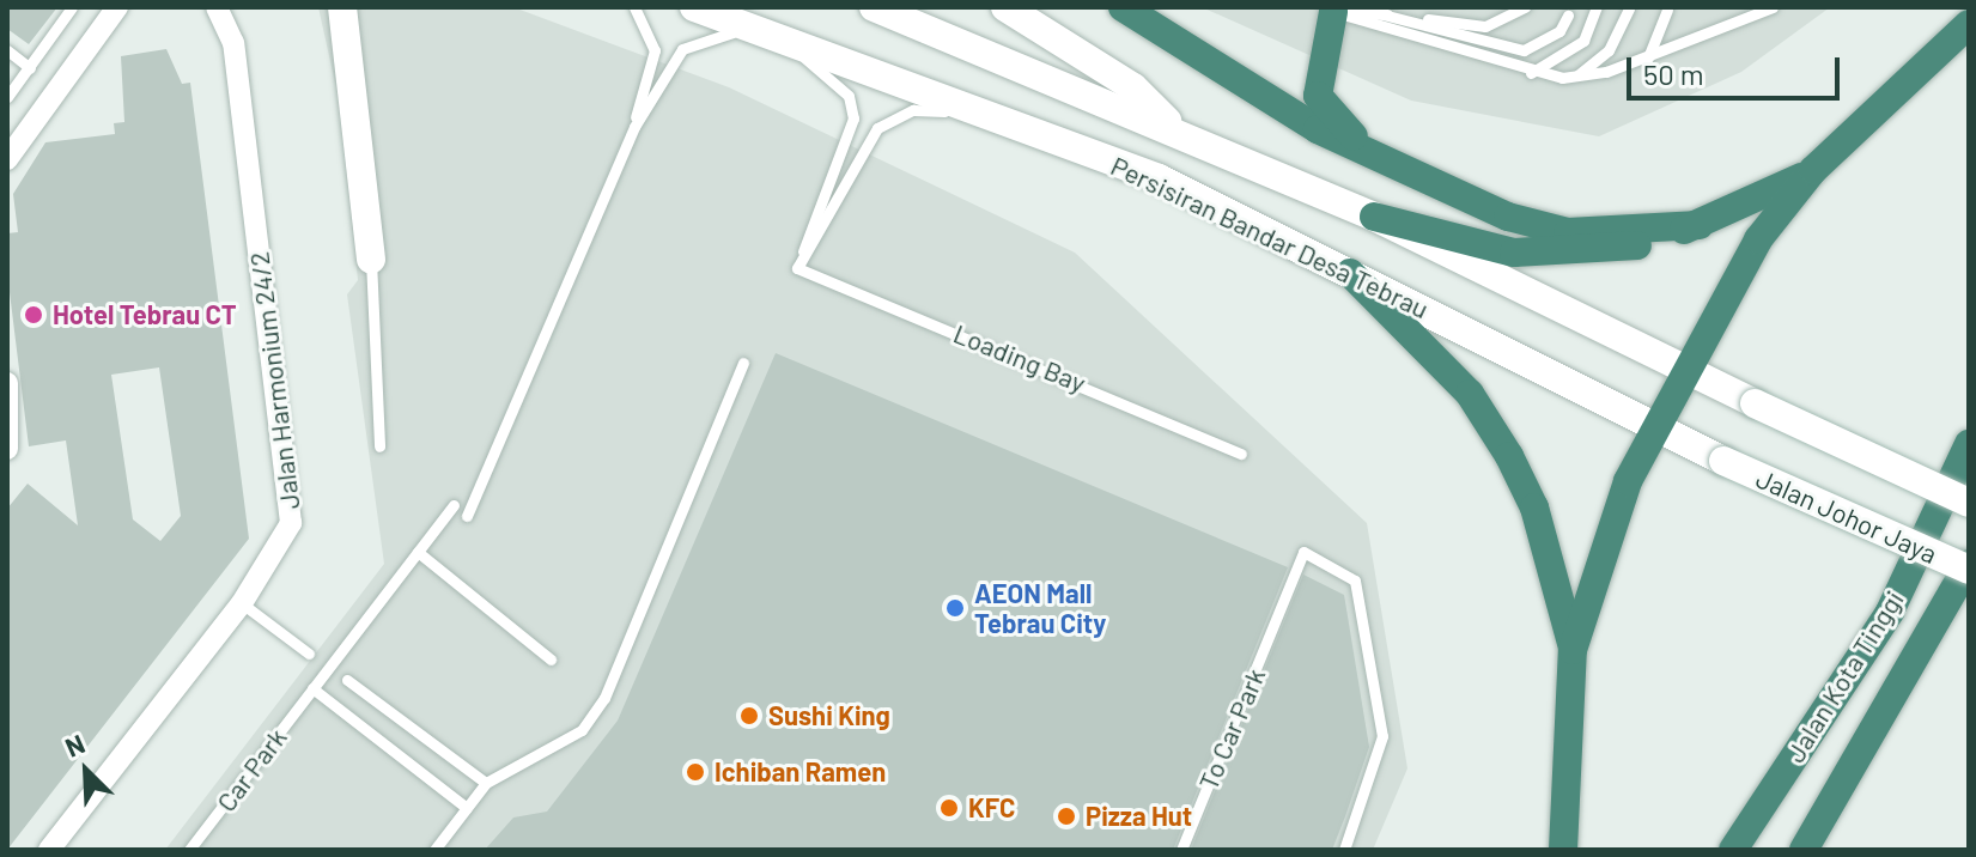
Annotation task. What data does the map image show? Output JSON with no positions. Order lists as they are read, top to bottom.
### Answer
{
  "streets": {
    "highway": ["Jalan Kota Tinggi"],
    "main road": ["Persisiran Bandar Desa Tebrau", "Jalan Johor Jaya"],
    "street": ["Jalan Harmonium 24/2"],
    "lane": ["Loading Bay", "To Car Park", "Car Park"]
  },
  "crossings": [
    ["Persisiran Bandar Desa Tebrau", "Jalan Johor Jaya"],
    ["Jalan Johor Jaya", "Jalan Kota Tinggi"]
  ],
  "places": [
    "Hotel Tebrau CT",
    "AEON Mall Tebrau City",
    "Sushi King",
    "Ichiban Ramen",
    "KFC",
    "Pizza Hut"
  ],
  "scale_bar": "50 m",
  "north": "top left"
}
